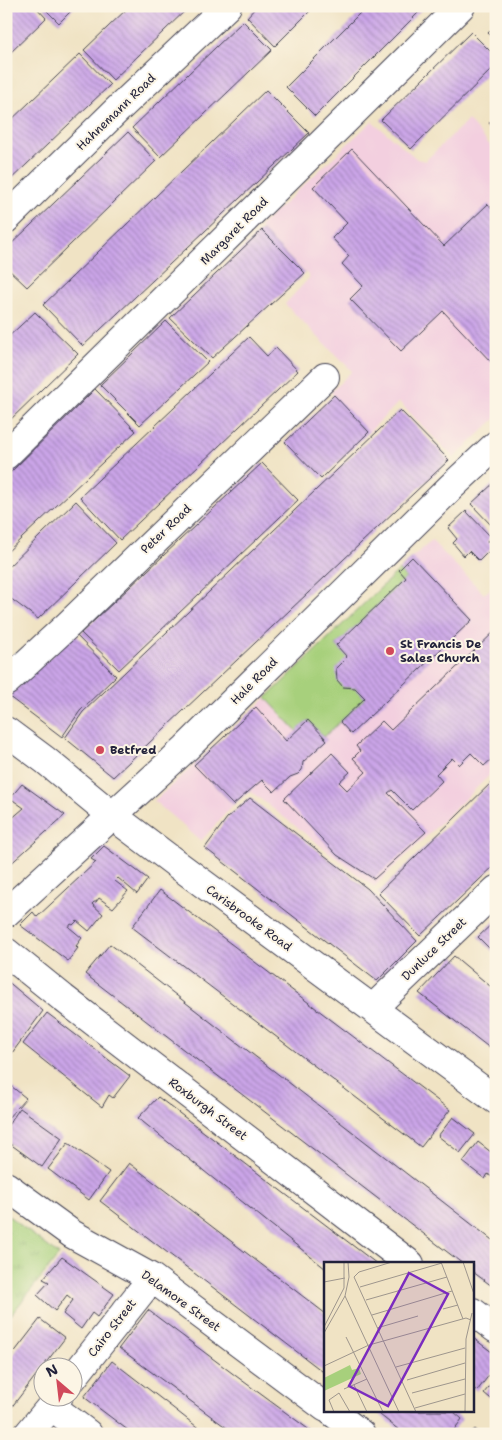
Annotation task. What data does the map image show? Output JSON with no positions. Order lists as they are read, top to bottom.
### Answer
{
  "streets": {
    "street": [
      "Hahnemann Road",
      "Margaret Road",
      "Peter Road",
      "Hale Road",
      "Carisbrooke Road",
      "Dunluce Street",
      "Roxburgh Street",
      "Delamore Street",
      "Cairo Street"
    ]
  },
  "crossings": [
    ["Hale Road", "Carisbrooke Road"],
    ["Carisbrooke Road", "Dunluce Street"],
    ["Delamore Street", "Cairo Street"]
  ],
  "places": ["St Francis De Sales Church", "Betfred"],
  "north": "top left"
}
